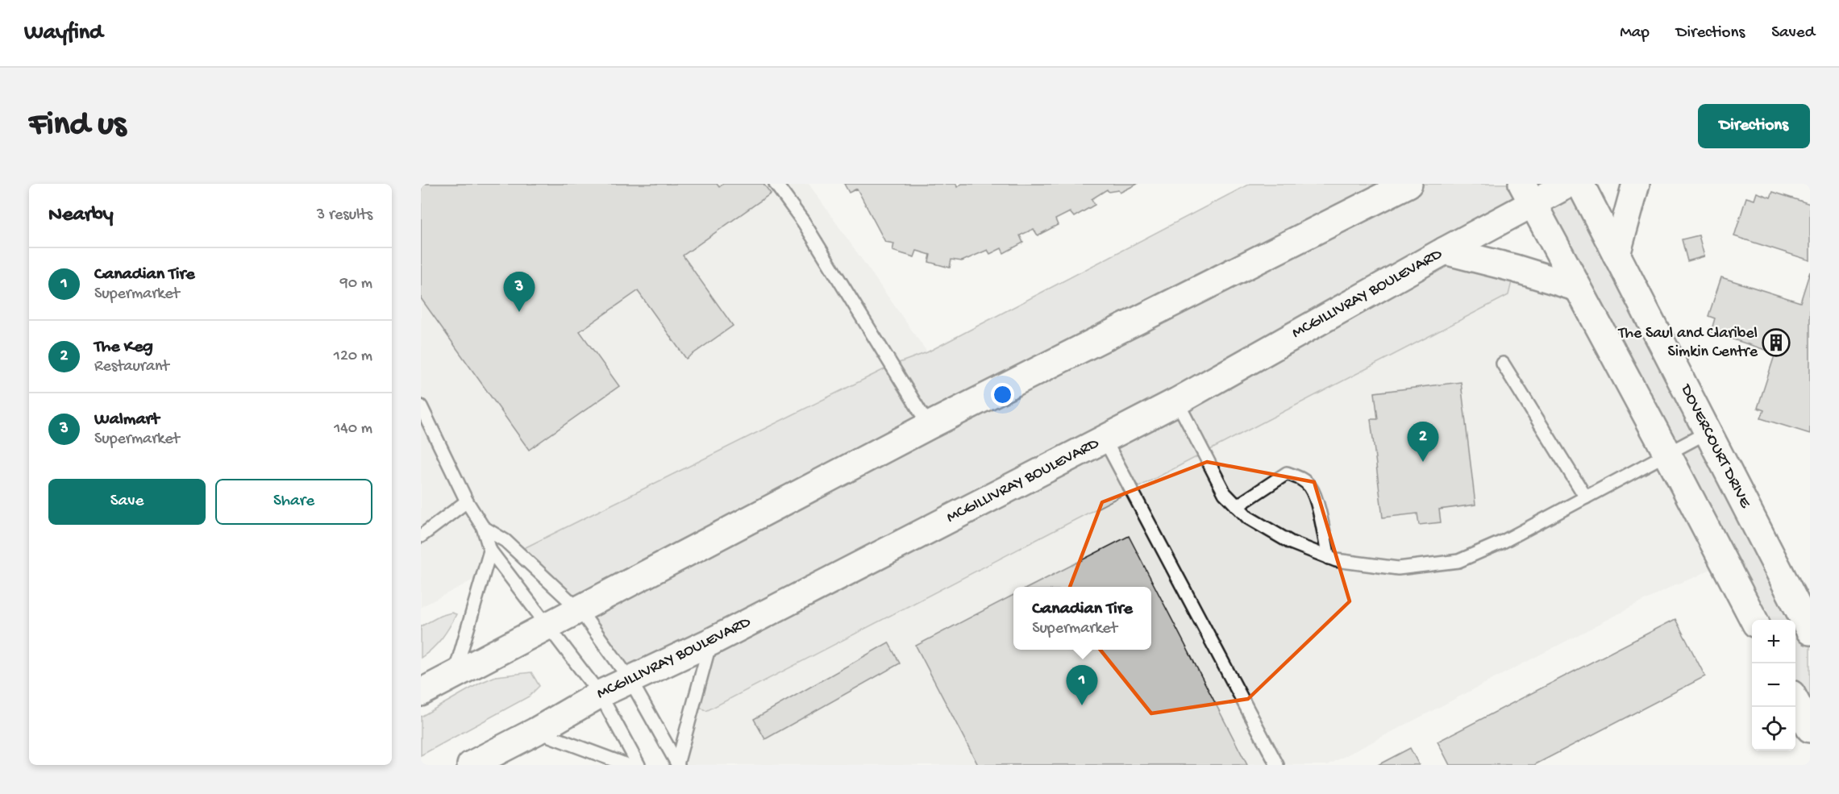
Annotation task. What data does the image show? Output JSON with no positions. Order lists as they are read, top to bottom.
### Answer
{
  "streets": {
    "main road": ["MCGILLIVRAY BOULEVARD", "DOVERCOURT DRIVE"]
  },
  "places": {
    "building": ["The Saul and Claribel Simkin Centre"]
  },
  "page": {
    "header": "Wayfind",
    "nav": ["Map", "Directions", "Saved"],
    "buttons": [
      "Directions",
      ["Save", "Share"]
    ],
    "title": "Find us",
    "heading": ["Nearby", "3 results"],
    "list": [
      {
        "mark": "1",
        "name": "Canadian Tire",
        "note": "Supermarket",
        "value": "90 m"
      },
      {
        "mark": "2",
        "name": "The Keg",
        "note": "Restaurant",
        "value": "120 m"
      },
      {
        "mark": "3",
        "name": "Walmart",
        "note": "Supermarket",
        "value": "140 m"
      }
    ],
    "pins": ["3", "2", "1"],
    "popup": ["Canadian Tire", "Supermarket"],
    "map_buttons": ["+", "−"]
  }
}
